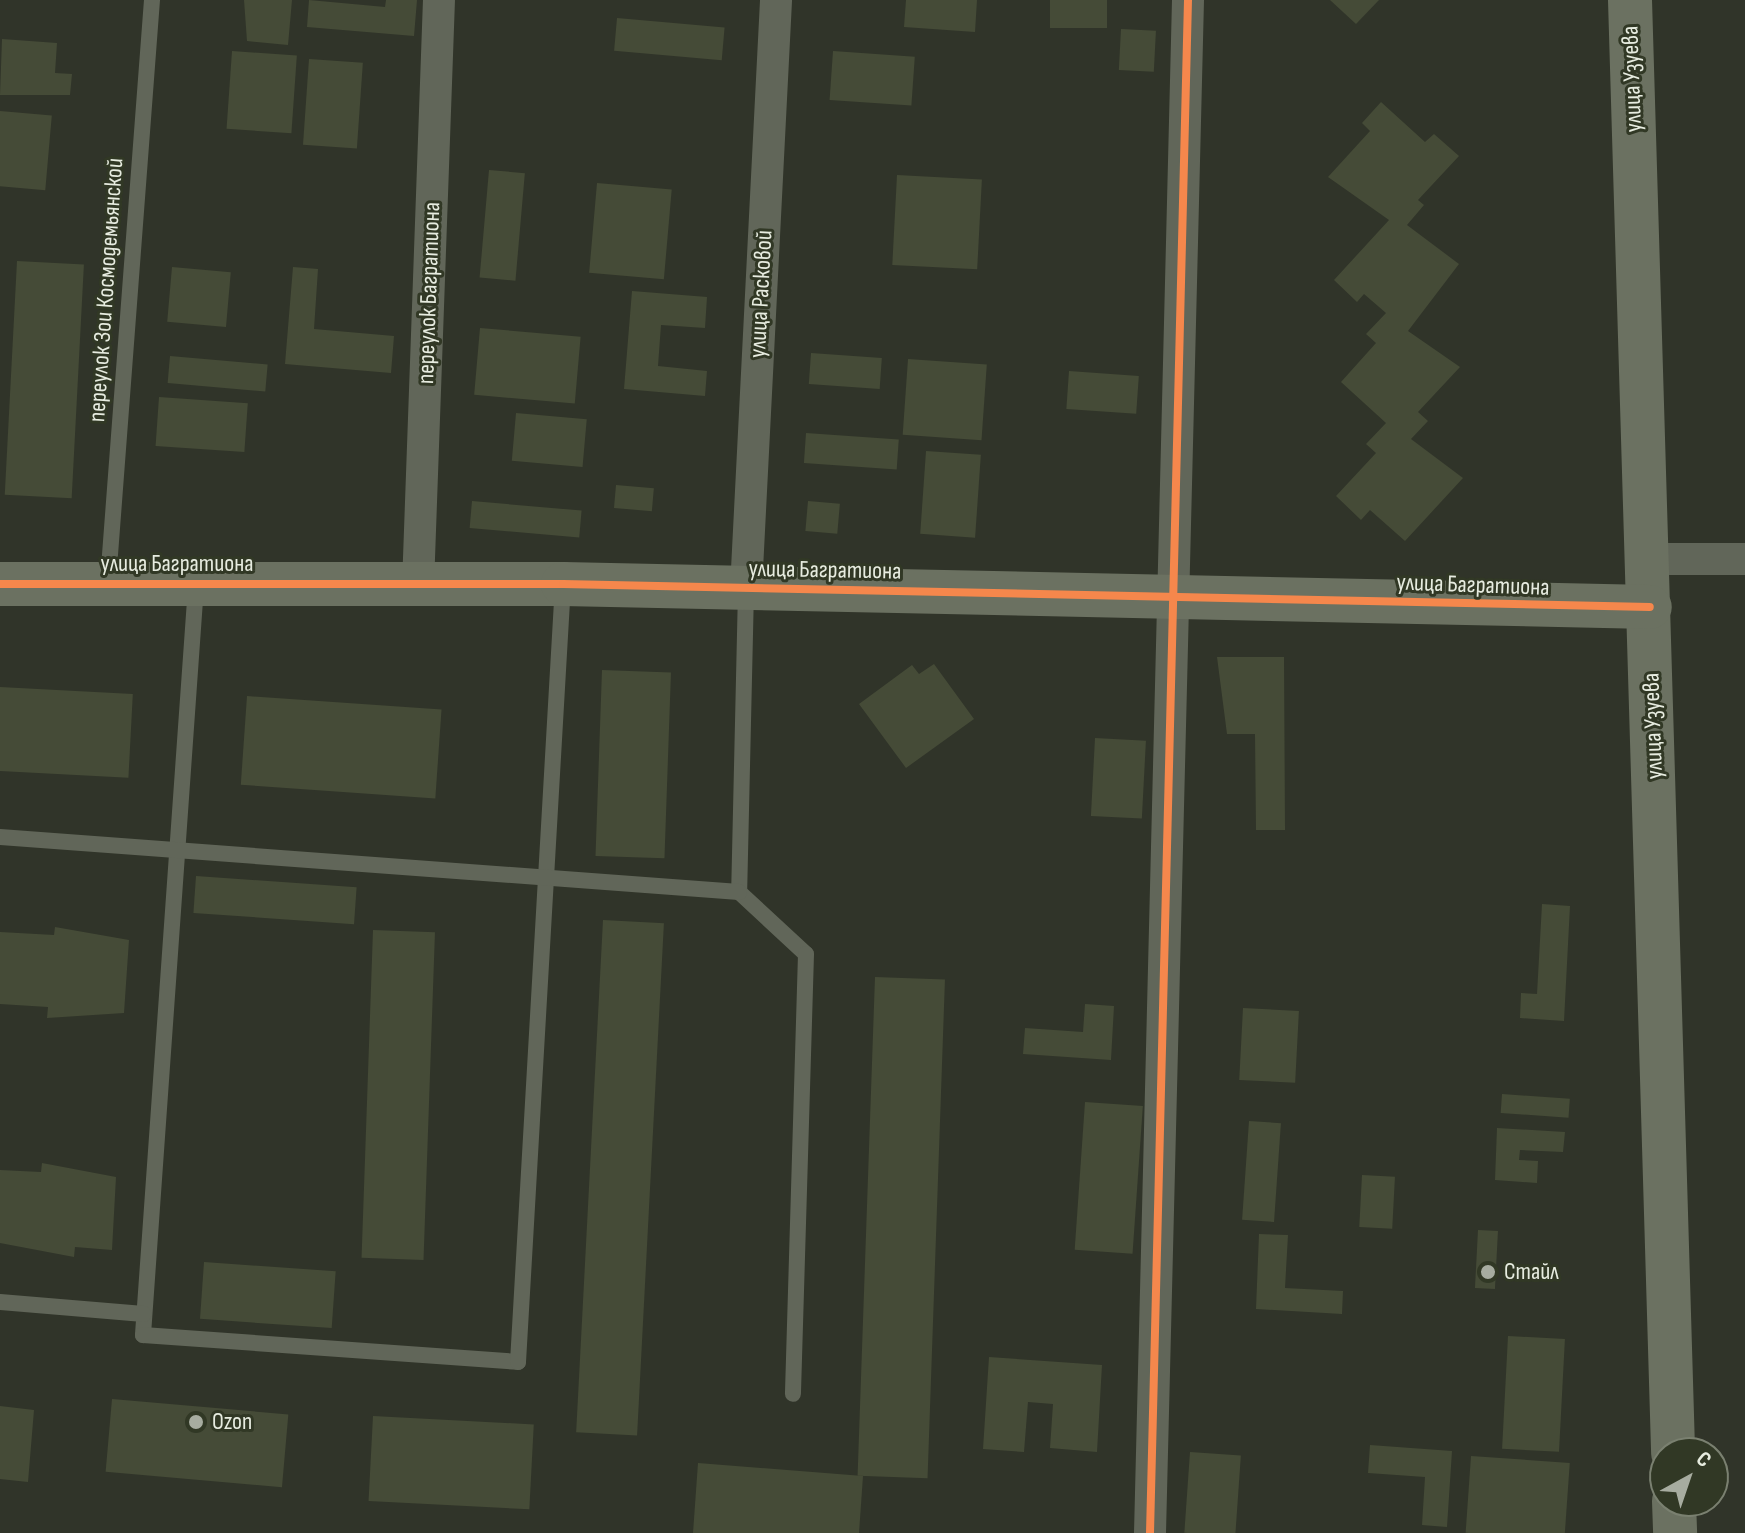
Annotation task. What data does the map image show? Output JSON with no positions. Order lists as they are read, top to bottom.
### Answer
{
  "streets": {
    "street": [
      "улица Узуева",
      "переулок Багратиона",
      "улица Расковой",
      "улица Багратиона"
    ],
    "lane": ["переулок Зои Космодемьянской"]
  },
  "crossings": [
    ["улица Узуева", "улица Багратиона"],
    ["переулок Зои Космодемьянской", "улица Багратиона"],
    ["переулок Багратиона", "улица Багратиона"],
    ["улица Расковой", "улица Багратиона"]
  ],
  "places": ["Стайл", "Ozon"],
  "north": "top right"
}
